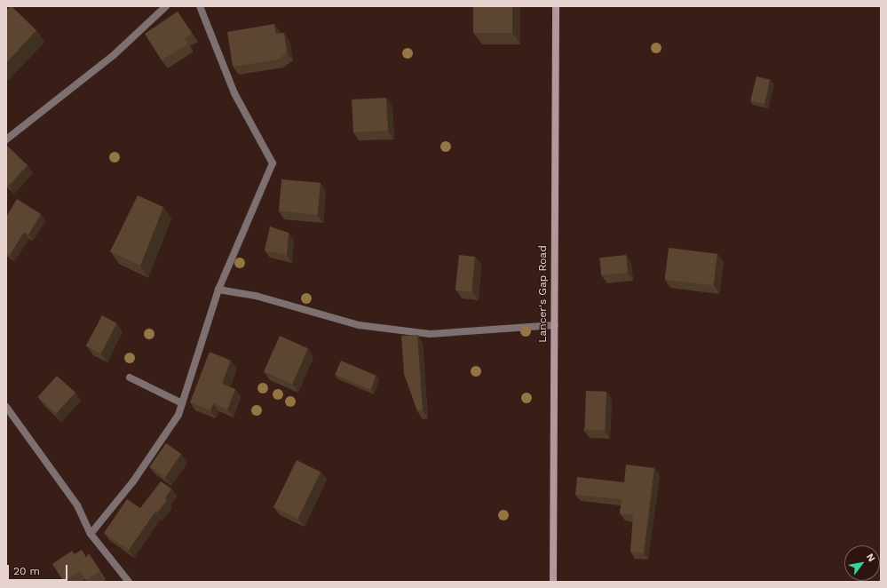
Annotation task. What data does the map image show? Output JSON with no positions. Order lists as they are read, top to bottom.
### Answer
{
  "streets": {
    "main road": ["Lancer's Gap Road"]
  },
  "scale_bar": "20 m",
  "north": "top right"
}
